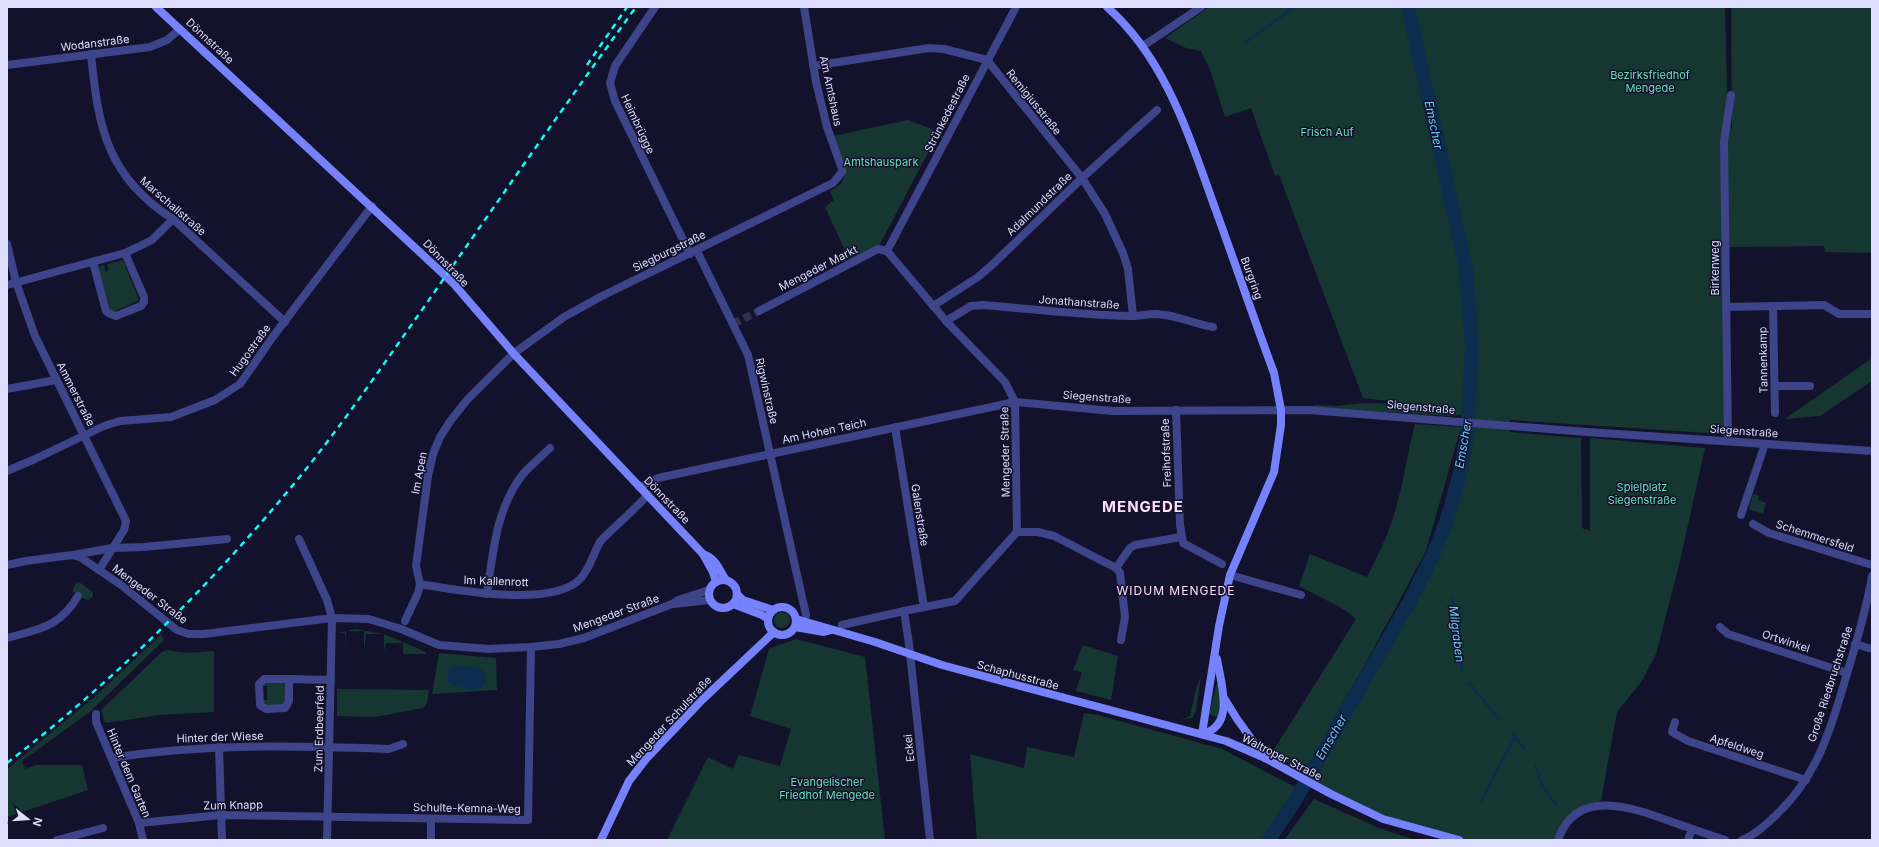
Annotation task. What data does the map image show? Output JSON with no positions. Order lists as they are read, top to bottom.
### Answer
{
  "streets": {
    "main road": [
      "Dönnstraße",
      "Burgring",
      "Schaphusstraße",
      "Mengeder Schulstraße",
      "Waltroper Straße"
    ],
    "street": [
      "Wodanstraße",
      "Am Amtshaus",
      "Remigiusstraße",
      "Strünkedestraße",
      "Heimbrügge",
      "Adalmundstraße",
      "Marschallstraße",
      "Siegburgstraße",
      "Mengeder Markt",
      "Birkenweg",
      "Jonathanstraße",
      "Hugostraße",
      "Tannenkamp",
      "Rigwinstraße",
      "Ammerstraße",
      "Siegenstraße",
      "Am Hohen Teich",
      "Mengeder Straße",
      "Freihofstraße",
      "Im Apen",
      "Galenstraße",
      "Schemmersfeld",
      "Im Kallenrott",
      "Ortwinkel",
      "Große Riedbruchstraße",
      "Zum Erdbeerfeld",
      "Hinter der Wiese",
      "Apfeldweg",
      "Eckei",
      "Hinter dem Garten",
      "Zum Knapp",
      "Schulte-Kemna-Weg"
    ]
  },
  "crossings": [
    ["Dönnstraße", "Wodanstraße"],
    ["Dönnstraße", "Siegburgstraße"],
    ["Dönnstraße", "Hugostraße"],
    ["Dönnstraße", "Am Hohen Teich"],
    ["Dönnstraße", "Mengeder Straße"],
    ["Dönnstraße", "Im Apen"],
    ["Dönnstraße", "Im Kallenrott"],
    ["Wodanstraße", "Marschallstraße"],
    ["Am Amtshaus", "Siegburgstraße"],
    ["Remigiusstraße", "Strünkedestraße"],
    ["Remigiusstraße", "Adalmundstraße"],
    ["Remigiusstraße", "Jonathanstraße"],
    ["Strünkedestraße", "Mengeder Markt"],
    ["Strünkedestraße", "Mengeder Straße"],
    ["Heimbrügge", "Siegburgstraße"],
    ["Heimbrügge", "Rigwinstraße"],
    ["Adalmundstraße", "Mengeder Straße"],
    ["Marschallstraße", "Hugostraße"],
    ["Siegburgstraße", "Rigwinstraße"],
    ["Siegburgstraße", "Im Apen"],
    ["Mengeder Markt", "Mengeder Straße"],
    ["Birkenweg", "Siegenstraße"],
    ["Burgring", "Siegenstraße"],
    ["Jonathanstraße", "Mengeder Straße"],
    ["Hugostraße", "Ammerstraße"],
    ["Rigwinstraße", "Am Hohen Teich"],
    ["Ammerstraße", "Mengeder Straße"],
    ["Siegenstraße", "Am Hohen Teich"],
    ["Siegenstraße", "Mengeder Straße"],
    ["Siegenstraße", "Freihofstraße"],
    ["Am Hohen Teich", "Mengeder Straße"],
    ["Am Hohen Teich", "Galenstraße"],
    ["Mengeder Straße", "Zum Erdbeerfeld"],
    ["Mengeder Straße", "Schulte-Kemna-Weg"],
    ["Im Apen", "Im Kallenrott"],
    ["Ortwinkel", "Große Riedbruchstraße"],
    ["Schaphusstraße", "Mengeder Schulstraße"],
    ["Schaphusstraße", "Eckei"],
    ["Schaphusstraße", "Waltroper Straße"],
    ["Große Riedbruchstraße", "Apfeldweg"],
    ["Zum Erdbeerfeld", "Hinter der Wiese"],
    ["Zum Erdbeerfeld", "Zum Knapp"],
    ["Zum Erdbeerfeld", "Schulte-Kemna-Weg"],
    ["Hinter der Wiese", "Hinter dem Garten"],
    ["Hinter dem Garten", "Zum Knapp"],
    ["Zum Knapp", "Schulte-Kemna-Weg"]
  ],
  "districts": ["MENGEDE", "WIDUM MENGEDE"],
  "water": ["Emscher", "Milgraben"],
  "parks": [
    "Bezirksfriedhof Mengede",
    "Frisch Auf",
    "Amtshauspark",
    "Spielplatz Siegenstraße",
    "Evangelischer Friedhof Mengede"
  ],
  "north": "right"
}
